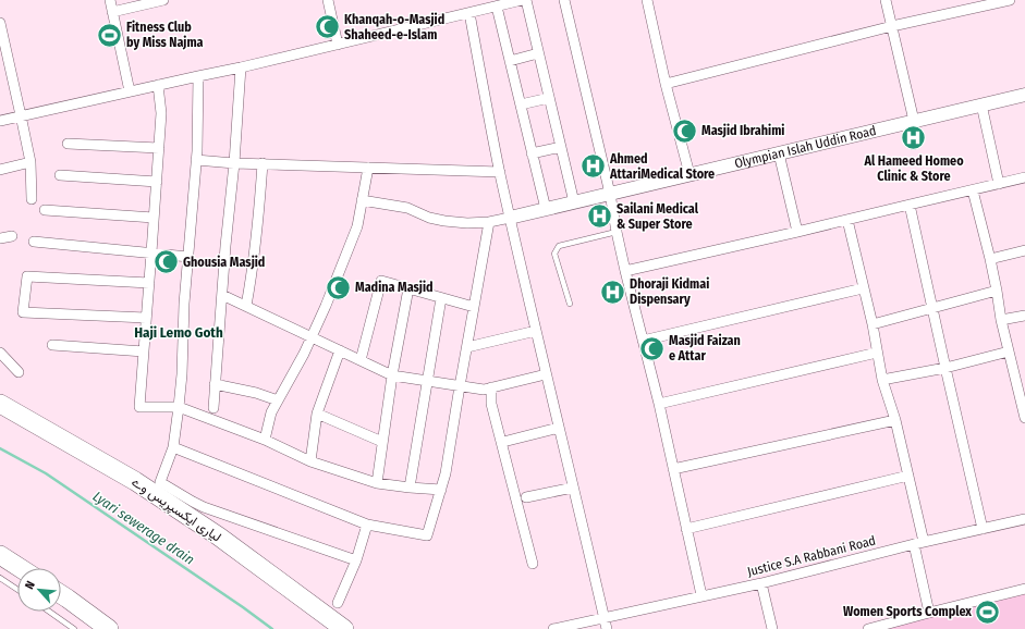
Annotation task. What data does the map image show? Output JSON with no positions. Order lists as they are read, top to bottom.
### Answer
{
  "streets": {
    "highway": ["لیاری ایکسپریس وے"],
    "street": ["Olympian Islah Uddin Road", "Justice S.A Rabbani Road"]
  },
  "districts": ["Haji Lemo Goth"],
  "water": ["Lyari sewerage drain"],
  "places": {
    "mosque": [
      "Khanqah-o-Masjid Shaheed-e-Islam",
      "Masjid Ibrahimi",
      "Ghousia Masjid",
      "Madina Masjid",
      "Masjid Faizan e Attar"
    ],
    "sports": ["Fitness Club by Miss Najma", "Women Sports Complex"],
    "hospital": [
      "Al Hameed Homeo Clinic & Store",
      "Ahmed AttariMedical Store",
      "Sailani Medical & Super Store",
      "Dhoraji Kidmai Dispensary"
    ]
  },
  "north": "top left"
}
